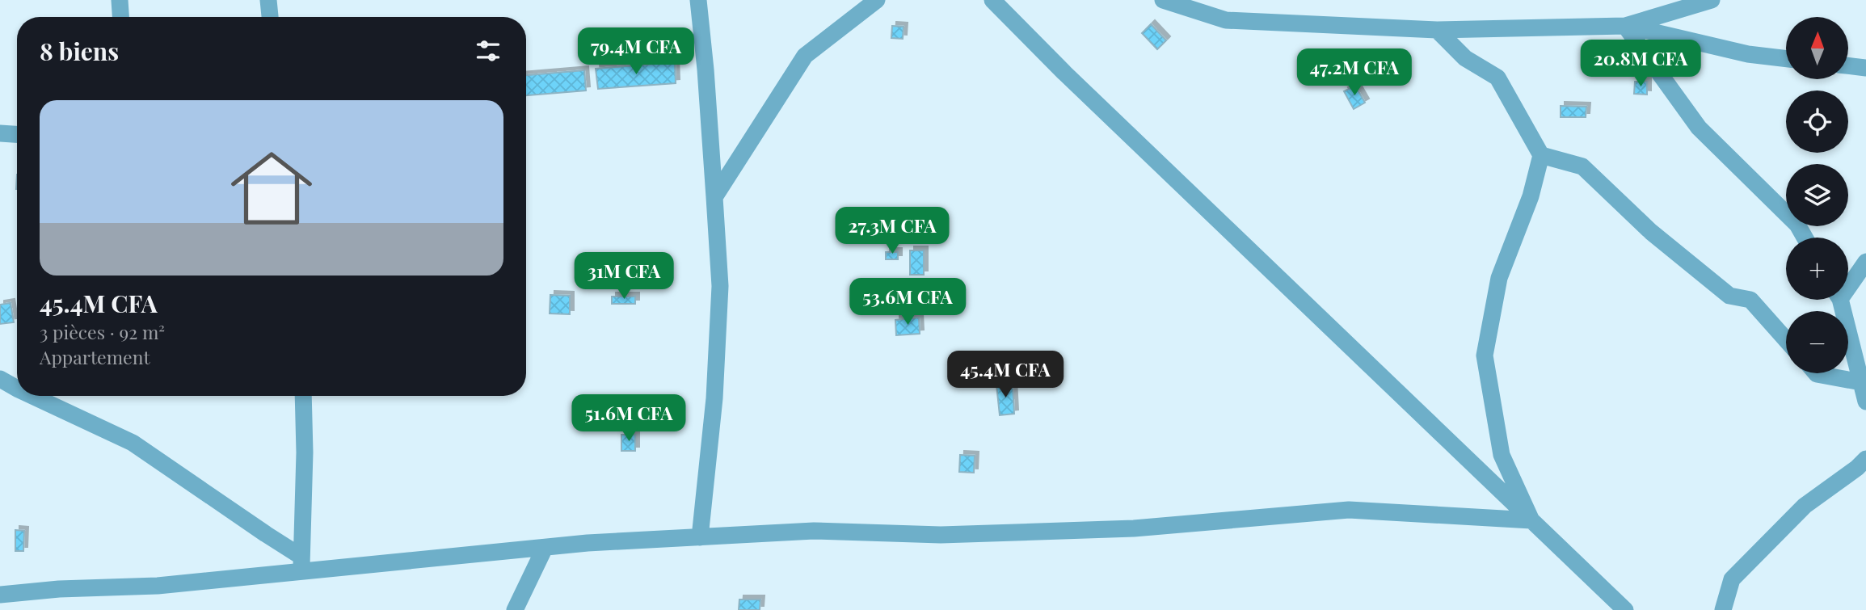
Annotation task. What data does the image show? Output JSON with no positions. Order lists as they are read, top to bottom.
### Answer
{
  "north": "top",
  "page": {
    "map_buttons": ["+", "−"],
    "heading": "8 biens",
    "price": [
      "79.4M CFA",
      "20.8M CFA",
      "47.2M CFA",
      "27.3M CFA",
      "31M CFA",
      "53.6M CFA",
      "45.4M CFA",
      "51.6M CFA"
    ],
    "list": [
      {
        "name": "45.4M CFA",
        "note": "3 pièces · 92 m² · Appartement"
      }
    ]
  }
}
